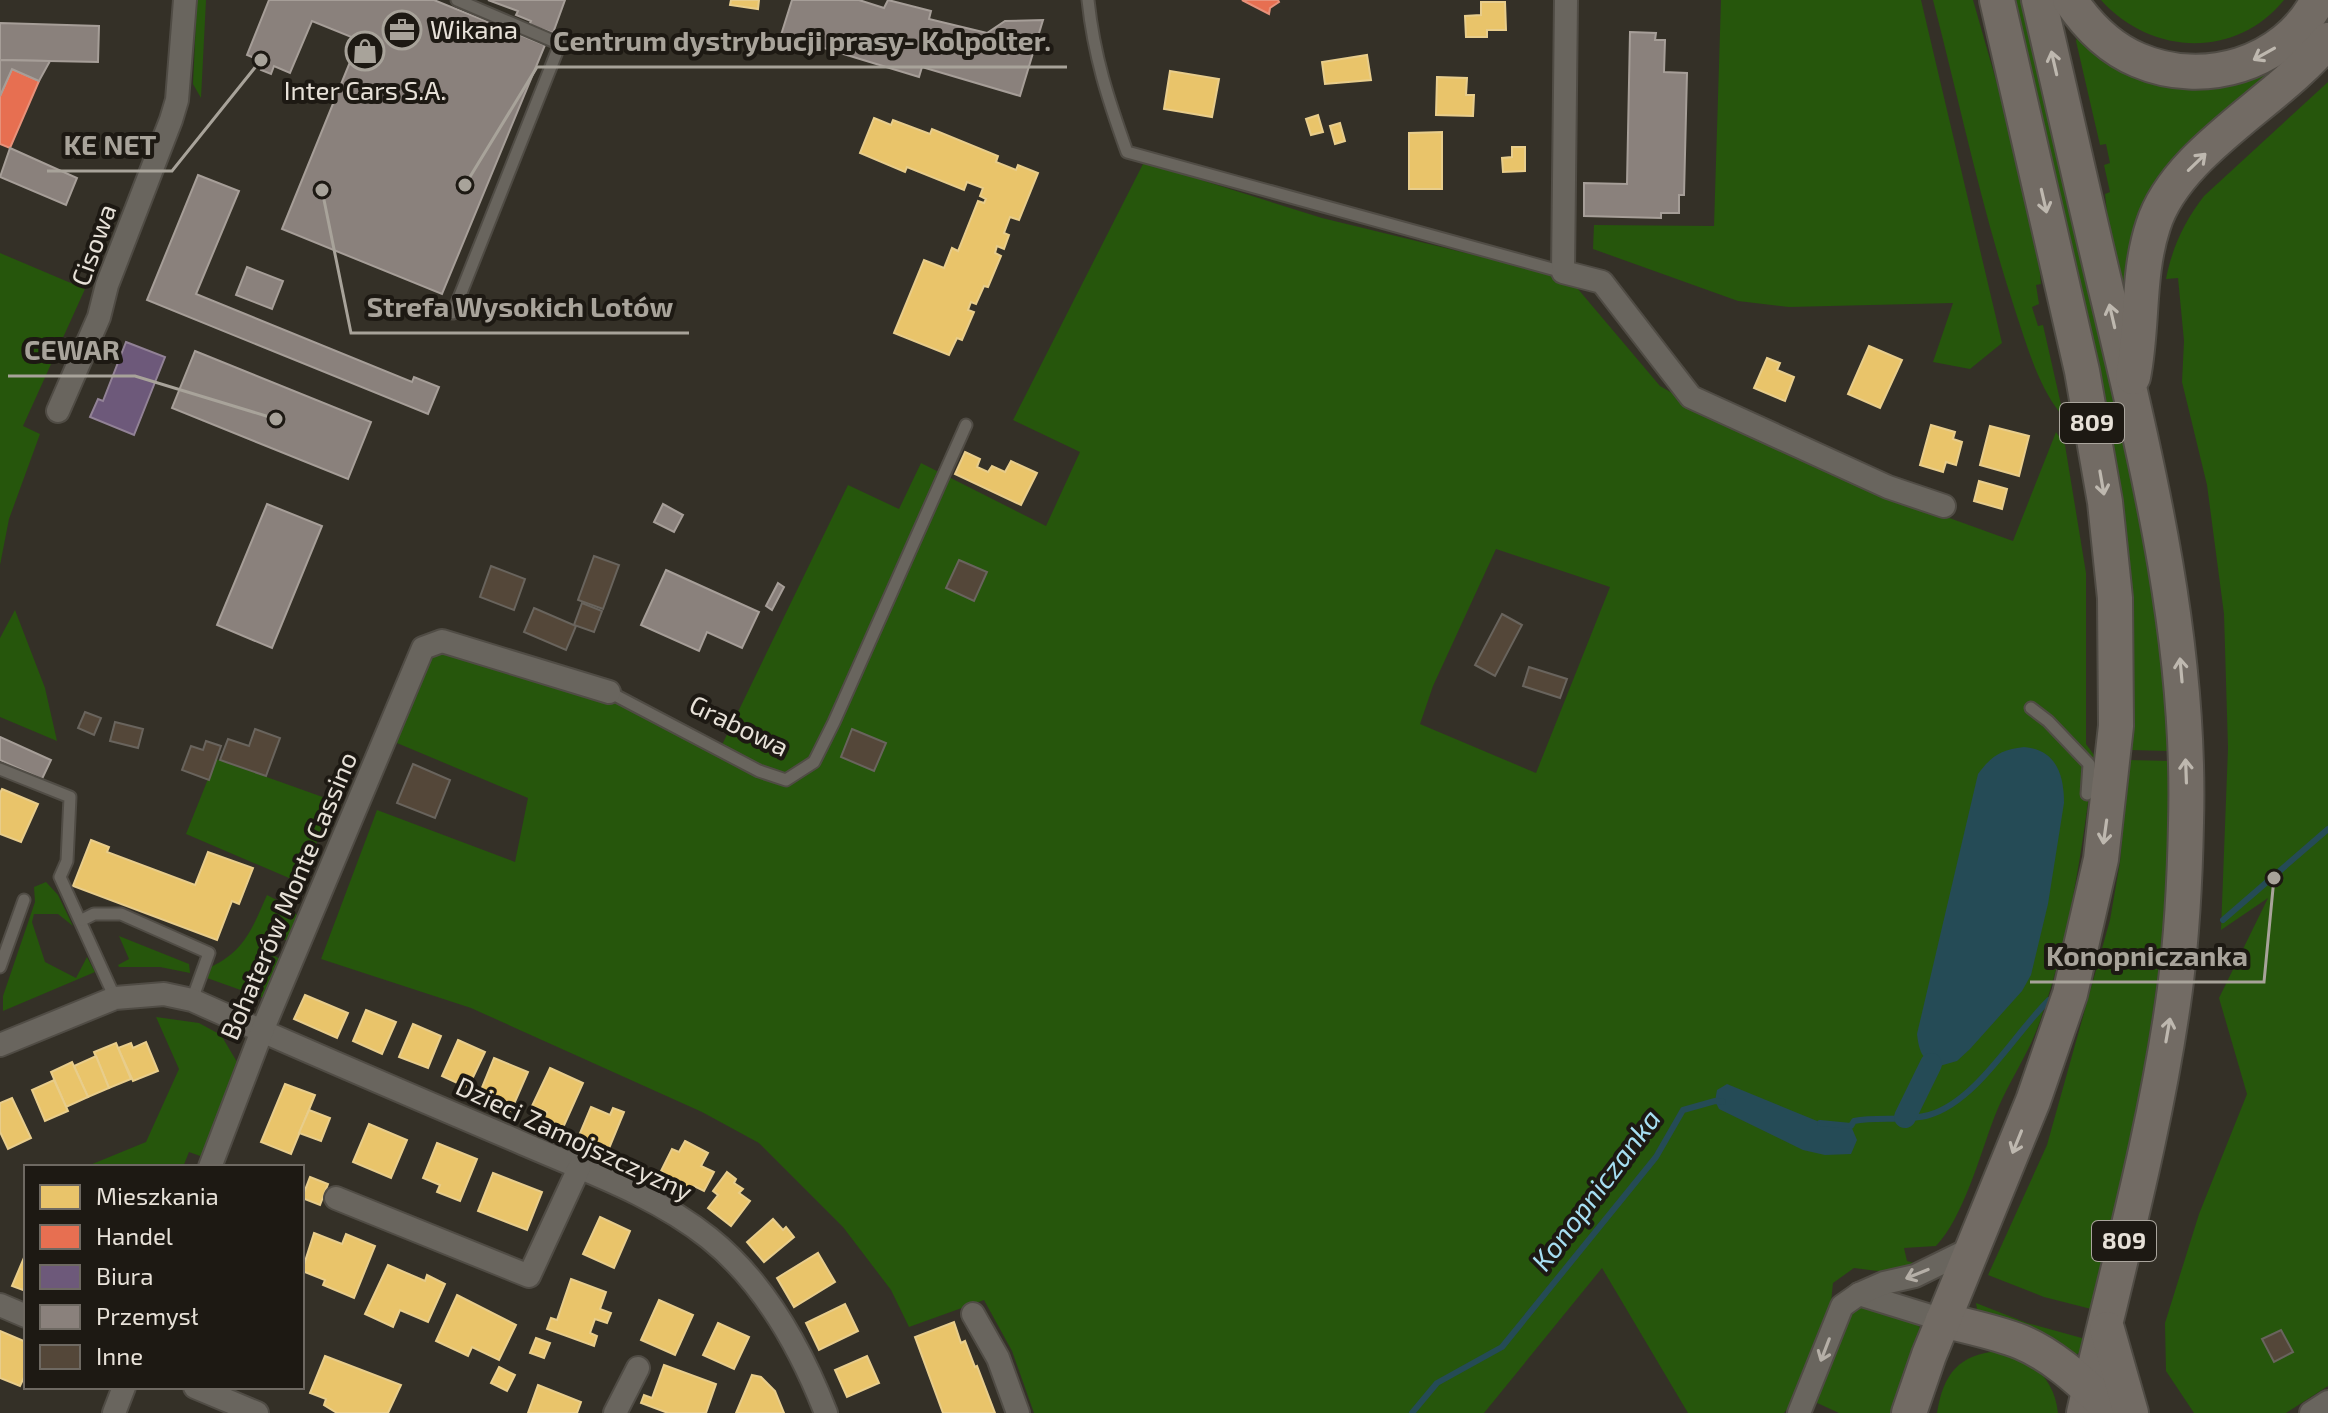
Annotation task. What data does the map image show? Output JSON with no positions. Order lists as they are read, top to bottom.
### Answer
{
  "streets": {
    "main road": ["809"],
    "street": [
      "Cisowa",
      "Grabowa",
      "Bohaterów Monte Cassino",
      "Dzieci Zamojszczyzny"
    ]
  },
  "crossings": [
    ["Grabowa", "Bohaterów Monte Cassino"],
    ["Bohaterów Monte Cassino", "Dzieci Zamojszczyzny"]
  ],
  "water": ["Konopniczanka"],
  "places": {
    "office": ["Wikana"],
    "shop": ["Inter Cars S.A."],
    "other": [
      "KE NET",
      "Centrum dystrybucji prasy- Kolpolter.",
      "Strefa Wysokich Lotów",
      "CEWAR",
      "Konopniczanka"
    ]
  },
  "legend": [
    "Mieszkania",
    "Handel",
    "Biura",
    "Przemysł",
    "Inne"
  ]
}
